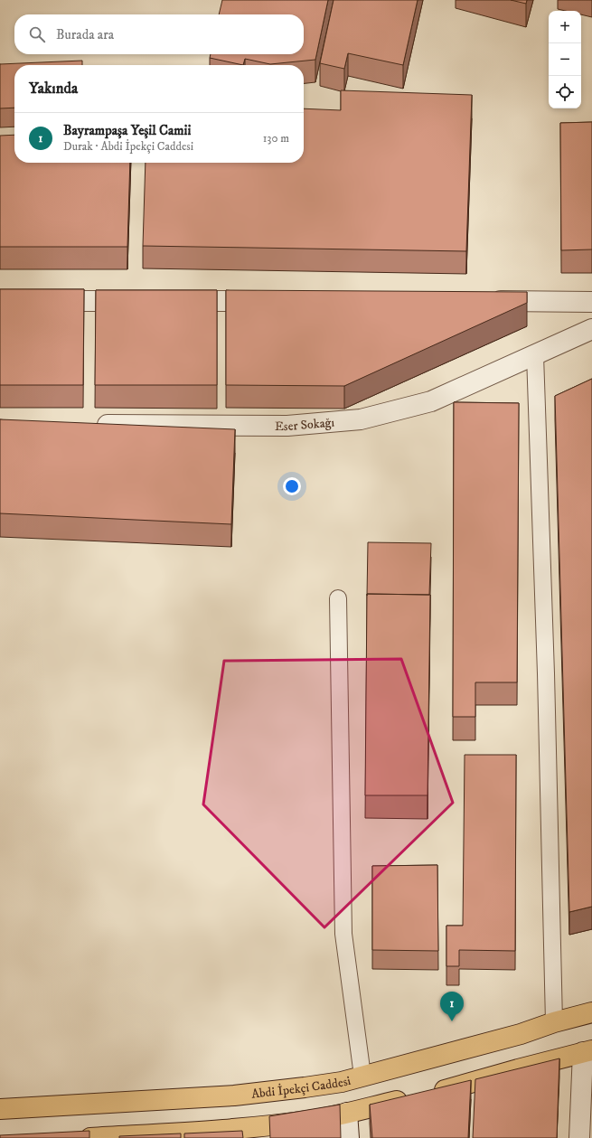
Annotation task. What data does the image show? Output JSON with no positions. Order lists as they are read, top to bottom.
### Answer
{
  "streets": {
    "main road": ["Abdi İpekçi Caddesi"],
    "street": ["Eser Sokağı"]
  },
  "page": {
    "map_buttons": ["+", "−"],
    "search": "Burada ara",
    "heading": "Yakında",
    "list": [
      {
        "mark": "1",
        "name": "Bayrampaşa Yeşil Camii",
        "note": "Durak · Abdi İpekçi Caddesi",
        "value": "130 m"
      }
    ],
    "pins": "1"
  }
}
